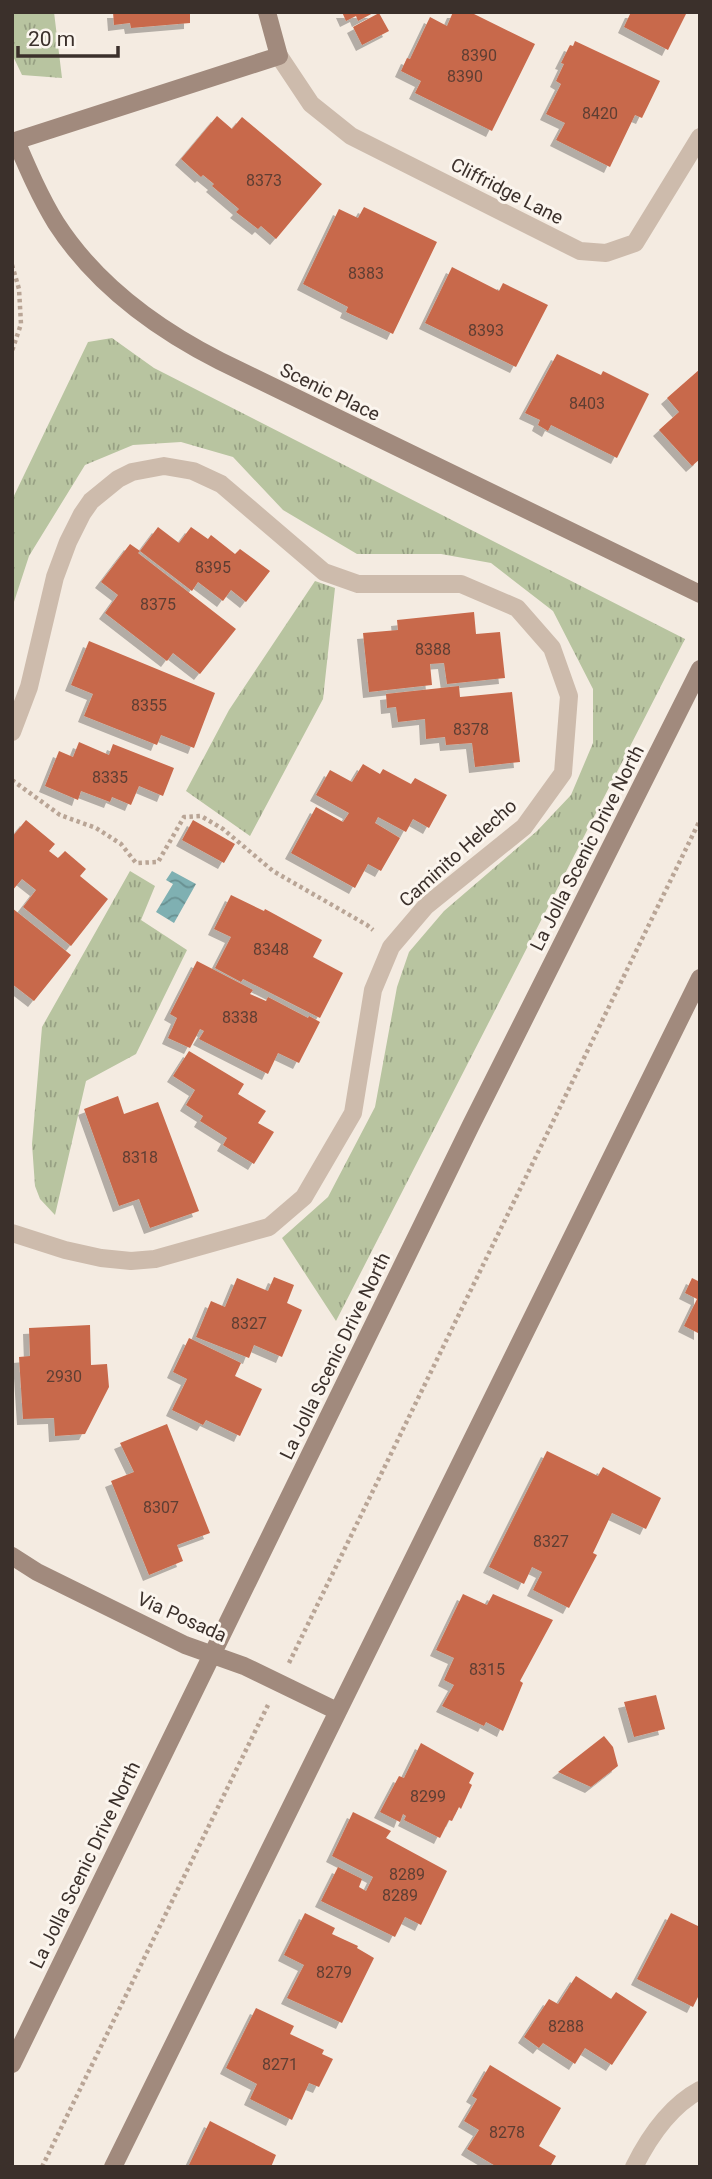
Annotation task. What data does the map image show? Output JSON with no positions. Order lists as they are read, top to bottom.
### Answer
{
  "streets": {
    "main road": ["Scenic Place", "La Jolla Scenic Drive North", "Via Posada"],
    "street": ["Cliffridge Lane", "Caminito Helecho"]
  },
  "crossings": [
    ["La Jolla Scenic Drive North", "Via Posada"]
  ],
  "house_numbers": [
    "8390",
    "8390",
    "8420",
    "8373",
    "8383",
    "8393",
    "8403",
    "8395",
    "8375",
    "8388",
    "8355",
    "8378",
    "8335",
    "8348",
    "8338",
    "8318",
    "8327",
    "2930",
    "8307",
    "8327",
    "8315",
    "8299",
    "8289",
    "8289",
    "8279",
    "8288",
    "8271",
    "8278"
  ],
  "scale_bar": "20 m"
}
